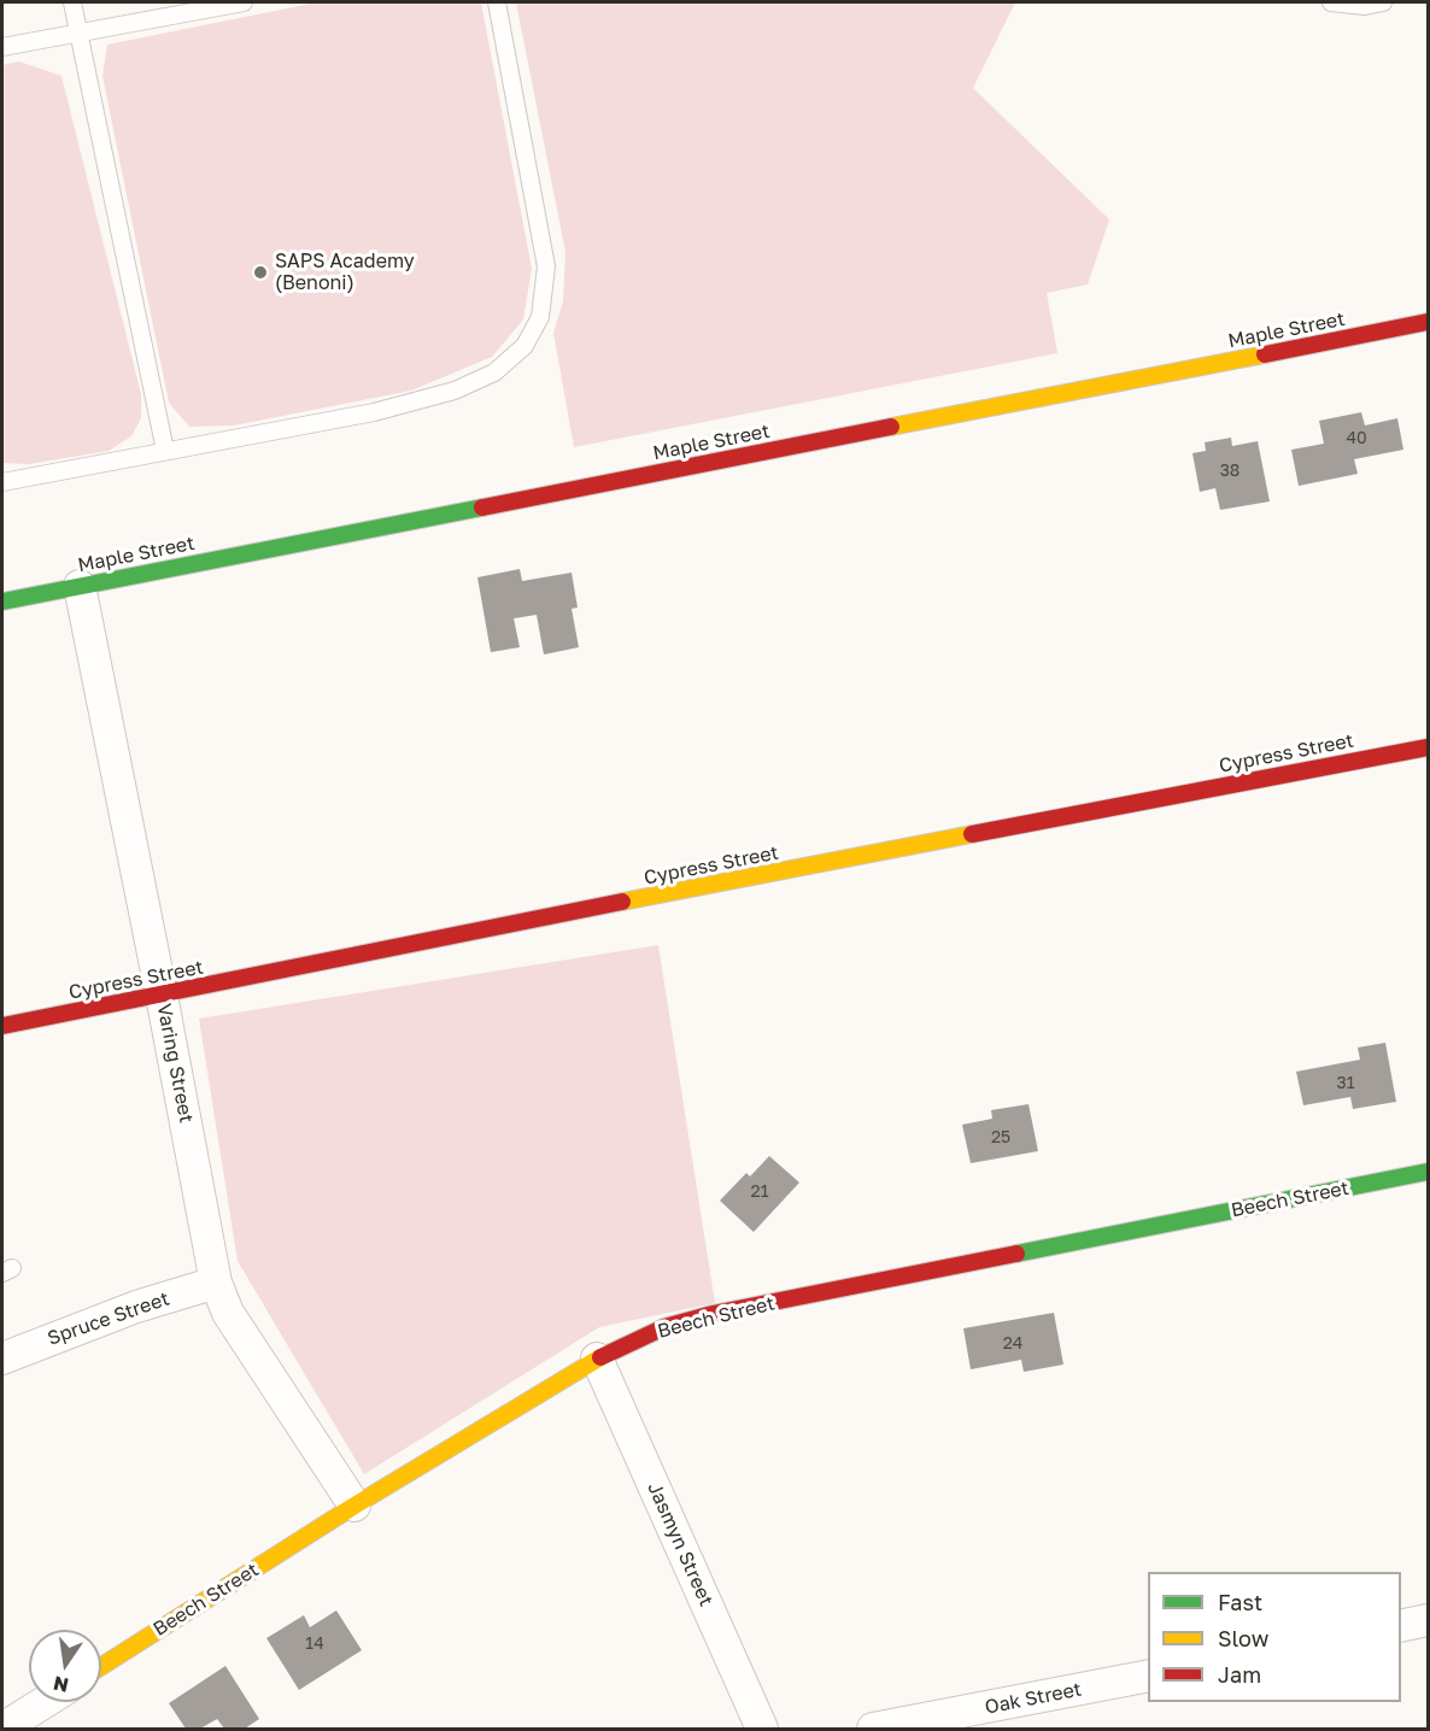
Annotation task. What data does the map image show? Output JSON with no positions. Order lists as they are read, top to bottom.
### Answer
{
  "streets": {
    "street": [
      "Maple Street",
      "Cypress Street",
      "Varing Street",
      "Beech Street",
      "Spruce Street",
      "Jasmyn Street",
      "Oak Street"
    ]
  },
  "crossings": [
    ["Maple Street", "Varing Street"],
    ["Cypress Street", "Varing Street"],
    ["Varing Street", "Beech Street"],
    ["Varing Street", "Spruce Street"],
    ["Beech Street", "Jasmyn Street"]
  ],
  "places": ["SAPS Academy (Benoni)"],
  "house_numbers": [
    "40",
    "38",
    "31",
    "25",
    "21",
    "24",
    "14"
  ],
  "legend": ["Fast", "Slow", "Jam"],
  "north": "bottom"
}
